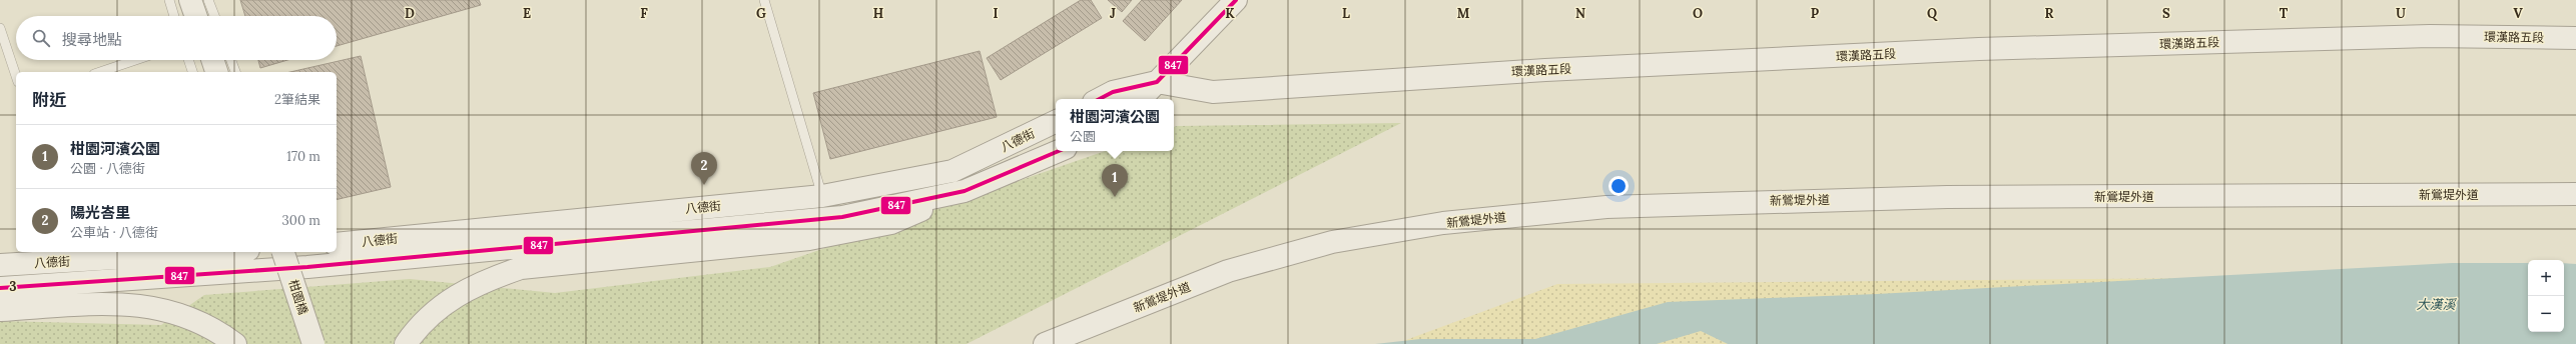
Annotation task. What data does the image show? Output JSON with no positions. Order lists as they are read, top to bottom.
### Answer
{
  "streets": {
    "street": [
      "環漢路五段",
      "八德街",
      "新鶯堤外道",
      "柑園橋"
    ]
  },
  "water": ["大漢溪"],
  "lines": ["transit line 847"],
  "page": {
    "search": "搜尋地點",
    "heading": ["附近", "2筆結果"],
    "popup": ["柑園河濱公園", "公園"],
    "list": [
      {
        "mark": "1",
        "name": "柑園河濱公園",
        "note": "公園 · 八德街",
        "value": "170 m"
      },
      {
        "mark": "2",
        "name": "陽光峇里",
        "note": "公車站 · 八德街",
        "value": "300 m"
      }
    ],
    "pins": ["2", "1"],
    "map_buttons": ["+", "−"]
  },
  "grid": {
    "columns": [
      "D",
      "E",
      "F",
      "G",
      "H",
      "I",
      "J",
      "K",
      "L",
      "M",
      "N",
      "O",
      "P",
      "Q",
      "R",
      "S",
      "T",
      "U",
      "V"
    ],
    "rows": ["3"]
  }
}
